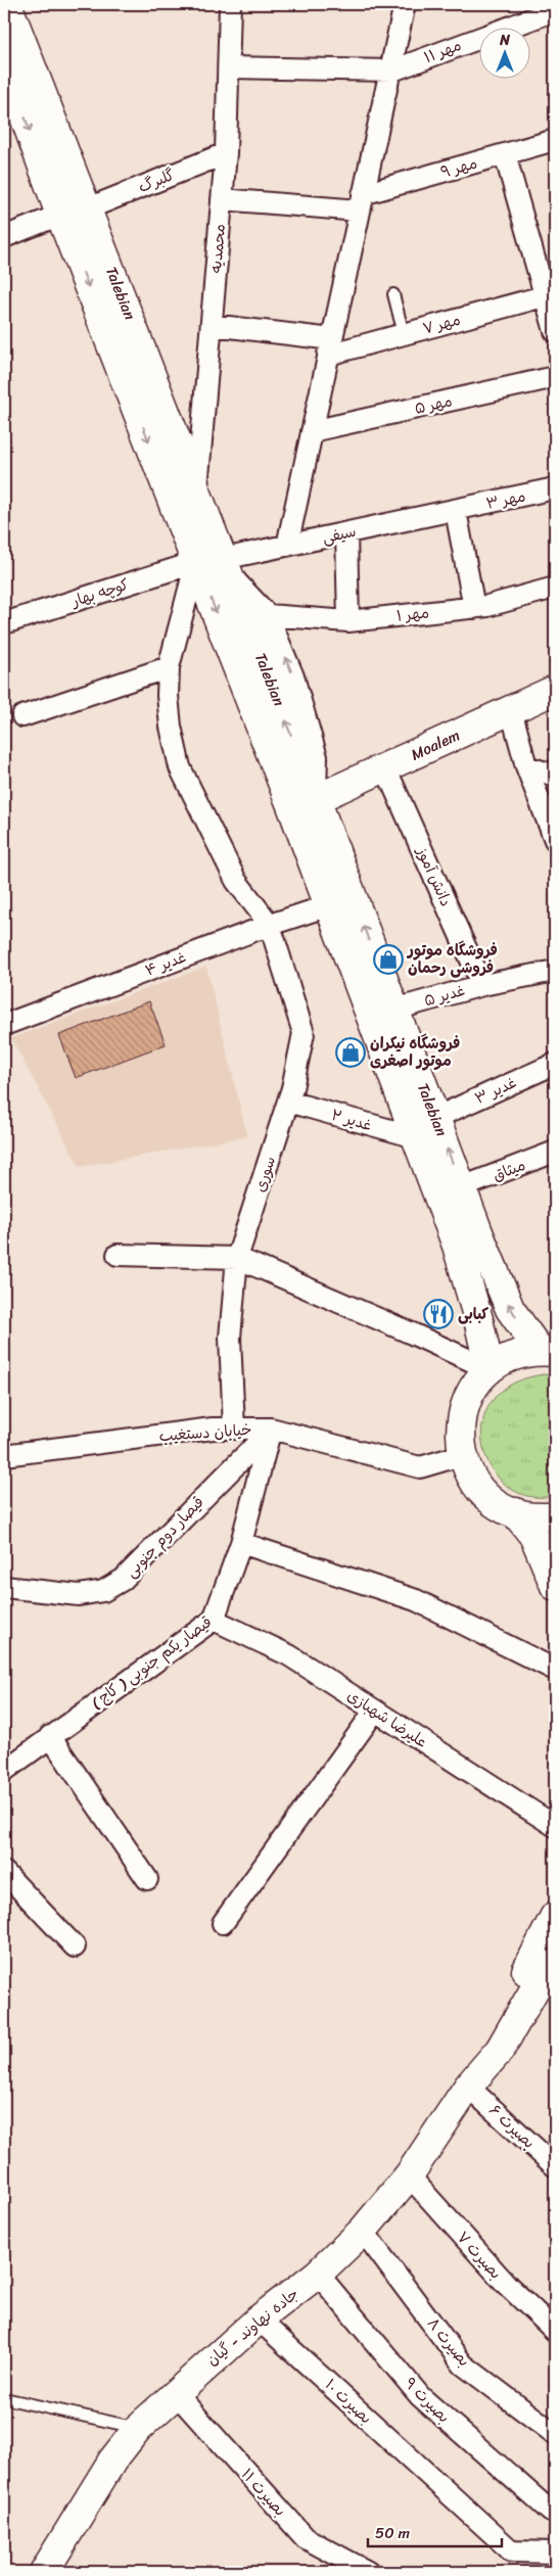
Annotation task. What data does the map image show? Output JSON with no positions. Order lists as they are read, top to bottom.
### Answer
{
  "streets": {
    "main road": ["Talebian", "Moalem", "جاده نهاوند - گیان"],
    "street": [
      "مهر ۱۱",
      "مهر ۹",
      "گلبرگ",
      "محمدیه",
      "مهر ۷",
      "مهر ۵",
      "مهر ۳",
      "سیفی",
      "کوچه بهار",
      "مهر ۱",
      "دانش آموز",
      "غدیر ۴",
      "غدیر ۵",
      "غدیر ۳",
      "غدیر ۲",
      "میثاق",
      "سوری",
      "خیابان دستغیب",
      "قیصار دوم جنوبی",
      "قیصار یکم جنوبی ( کاج )",
      "علیرضا شهبازی",
      "بصیرت ۶",
      "بصیرت ۷",
      "بصیرت ۸",
      "بصیرت ۹",
      "بصیرت ۱۰",
      "بصیرت ۱۱"
    ]
  },
  "crossings": [
    ["گلبرگ", "محمدیه"],
    ["گلبرگ", "Talebian"],
    ["محمدیه", "Talebian"],
    ["Talebian", "سیفی"],
    ["Talebian", "کوچه بهار"],
    ["Talebian", "Moalem"],
    ["Talebian", "غدیر ۴"],
    ["Talebian", "غدیر ۵"],
    ["Talebian", "غدیر ۳"],
    ["Talebian", "غدیر ۲"],
    ["Talebian", "میثاق"],
    ["مهر ۳", "سیفی"],
    ["سیفی", "کوچه بهار"],
    ["Moalem", "دانش آموز"],
    ["دانش آموز", "غدیر ۵"],
    ["غدیر ۴", "سوری"],
    ["غدیر ۲", "سوری"],
    ["سوری", "خیابان دستغیب"],
    ["خیابان دستغیب", "قیصار دوم جنوبی"],
    ["خیابان دستغیب", "قیصار یکم جنوبی ( کاج )"],
    ["قیصار دوم جنوبی", "قیصار یکم جنوبی ( کاج )"],
    ["قیصار یکم جنوبی ( کاج )", "علیرضا شهبازی"],
    ["بصیرت ۶", "جاده نهاوند - گیان"],
    ["بصیرت ۷", "جاده نهاوند - گیان"],
    ["جاده نهاوند - گیان", "بصیرت ۸"],
    ["جاده نهاوند - گیان", "بصیرت ۹"],
    ["جاده نهاوند - گیان", "بصیرت ۱۰"],
    ["جاده نهاوند - گیان", "بصیرت ۱۱"]
  ],
  "places": {
    "shop": ["فروشگاه موتور فروشی رحمان", "فروشگاه نیکران موتور اصغری"],
    "restaurant": ["کبابی"]
  },
  "scale_bar": "50 m",
  "north": "top"
}
